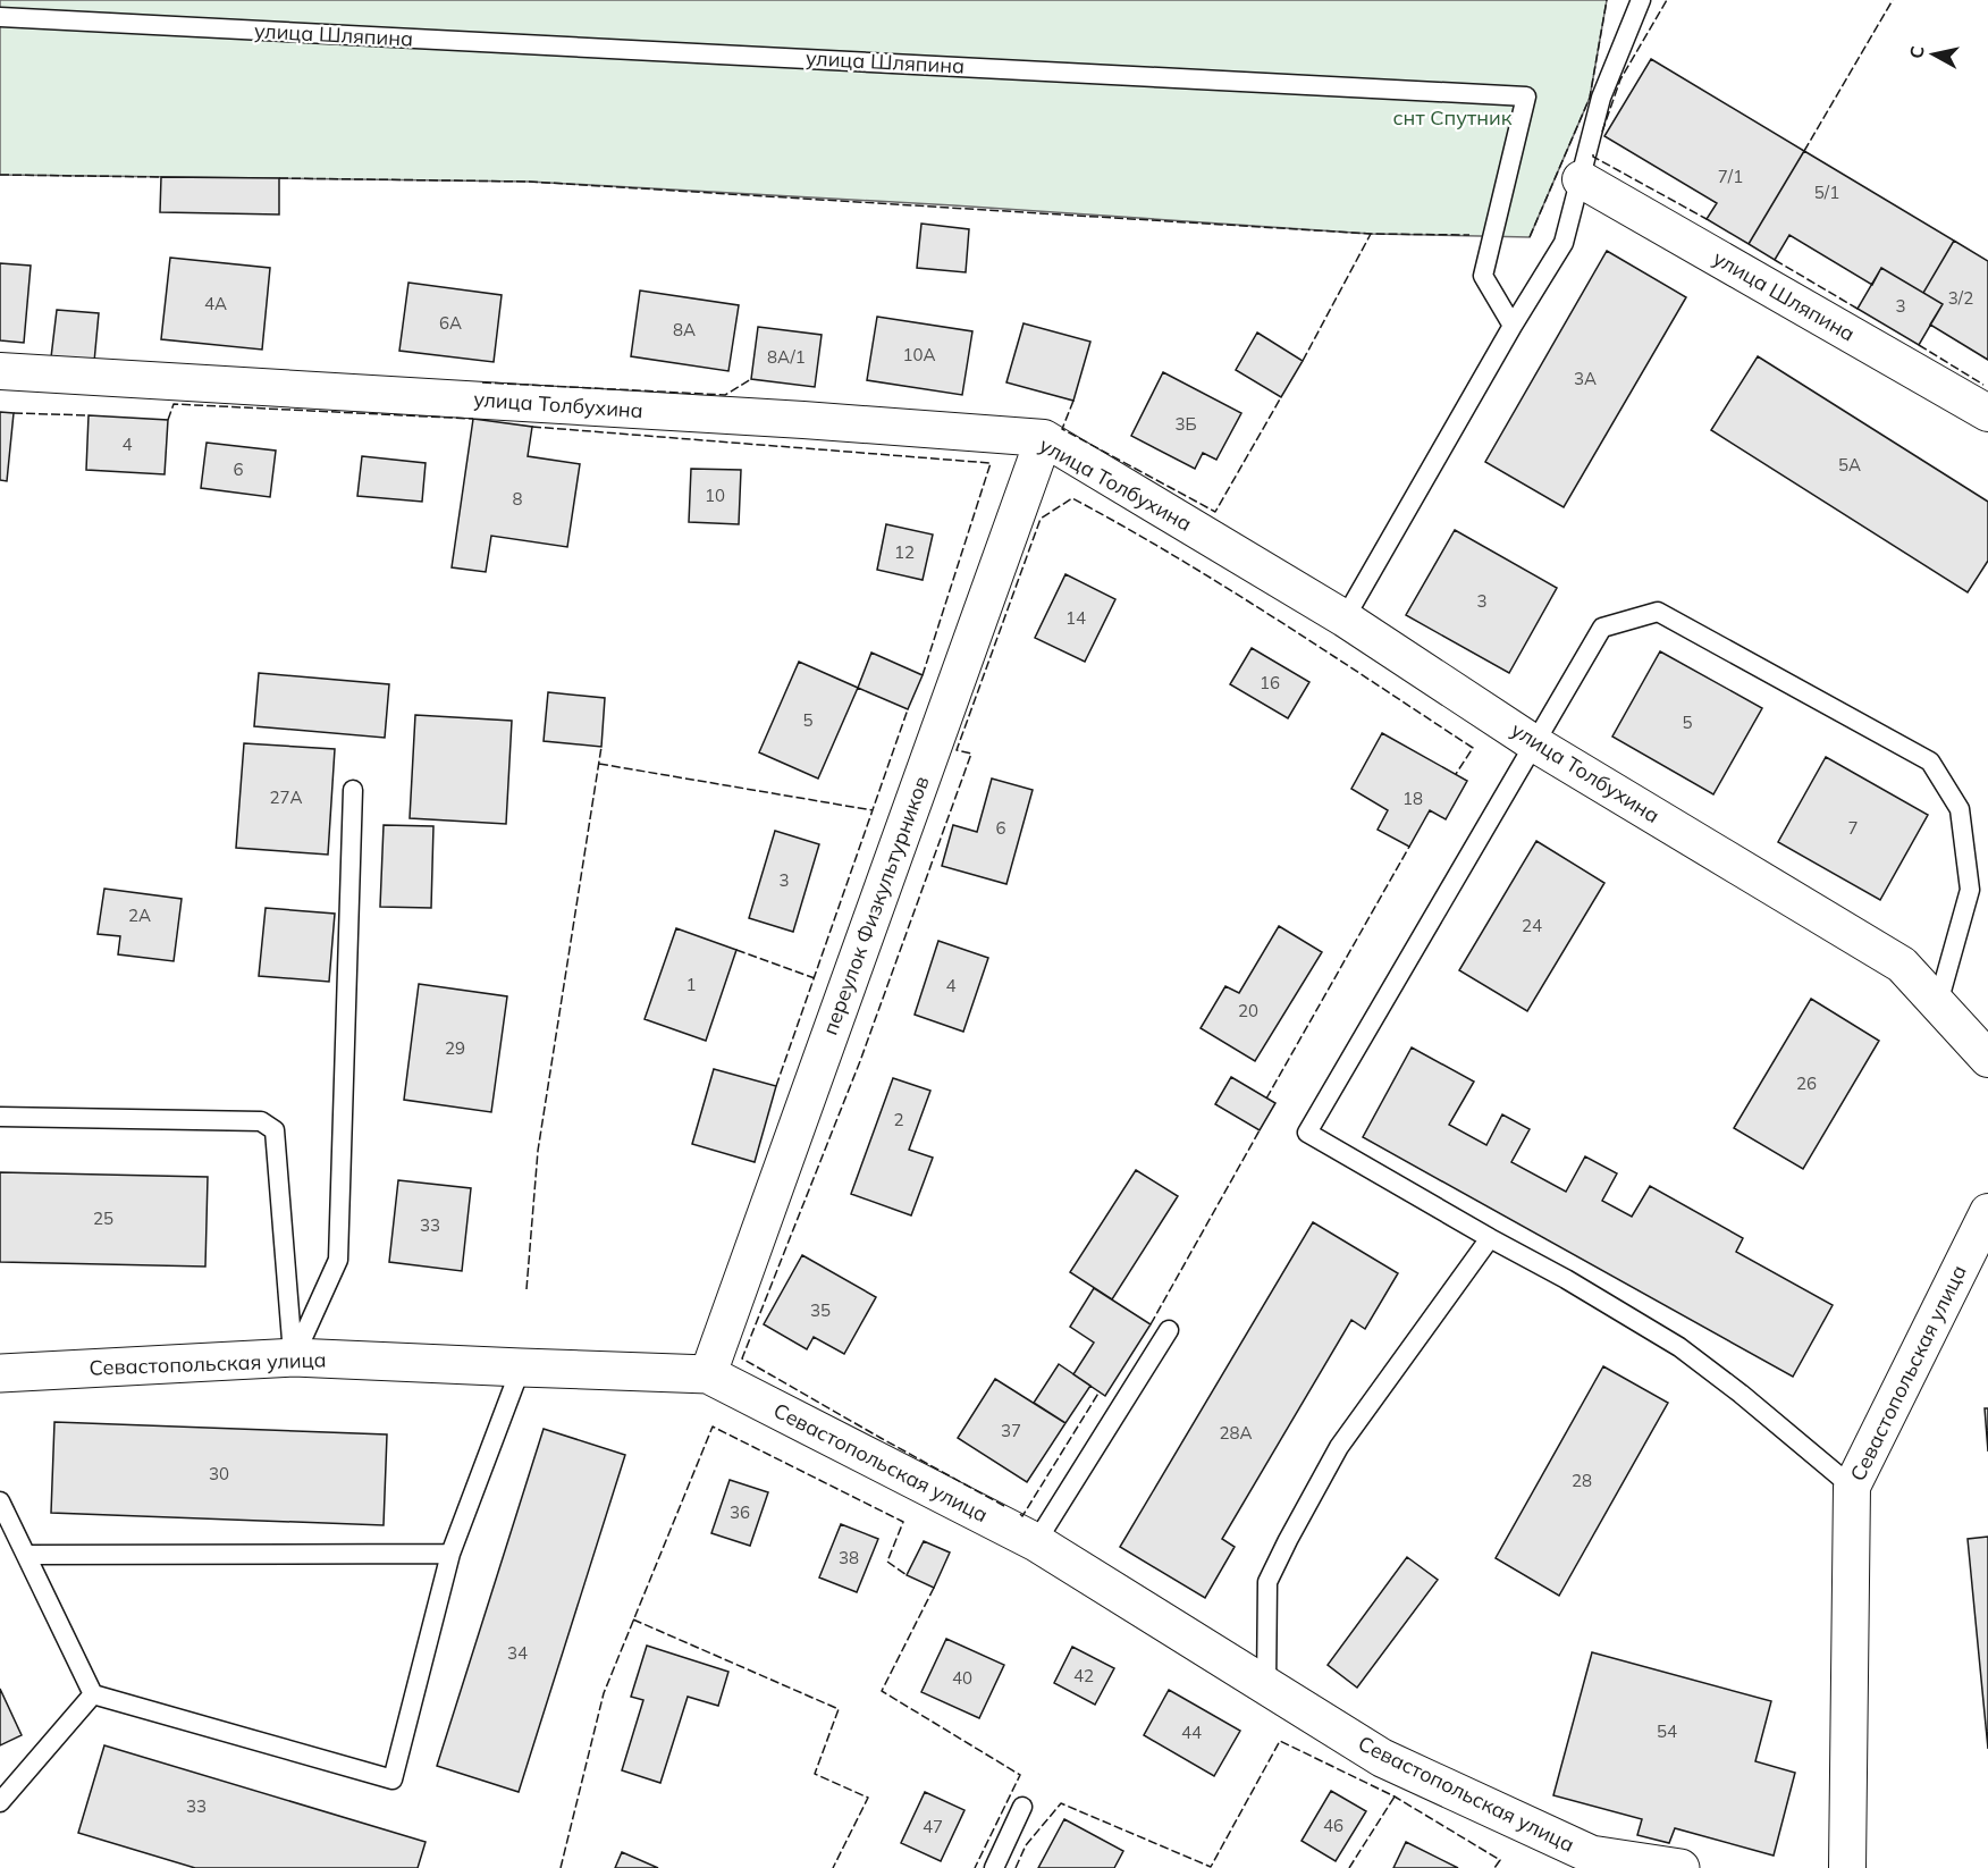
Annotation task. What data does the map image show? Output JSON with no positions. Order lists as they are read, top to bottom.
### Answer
{
  "streets": {
    "street": [
      "улица Шляпина",
      "улица Толбухина",
      "переулок Физкультурников",
      "Севастопольская улица"
    ]
  },
  "crossings": [
    ["улица Толбухина", "переулок Физкультурников"],
    ["переулок Физкультурников", "Севастопольская улица"]
  ],
  "parks": ["снт Спутник"],
  "house_numbers": [
    "7/1",
    "5/1",
    "3/2",
    "4А",
    "3",
    "6А",
    "8А",
    "10А",
    "8А/1",
    "3А",
    "3Б",
    "4",
    "5А",
    "6",
    "10",
    "8",
    "12",
    "3",
    "14",
    "16",
    "5",
    "5",
    "27А",
    "18",
    "6",
    "7",
    "3",
    "2А",
    "24",
    "1",
    "4",
    "20",
    "29",
    "26",
    "2",
    "25",
    "33",
    "35",
    "37",
    "28А",
    "30",
    "28",
    "36",
    "38",
    "34",
    "42",
    "40",
    "54",
    "44",
    "33",
    "46",
    "47"
  ],
  "north": "left"
}
